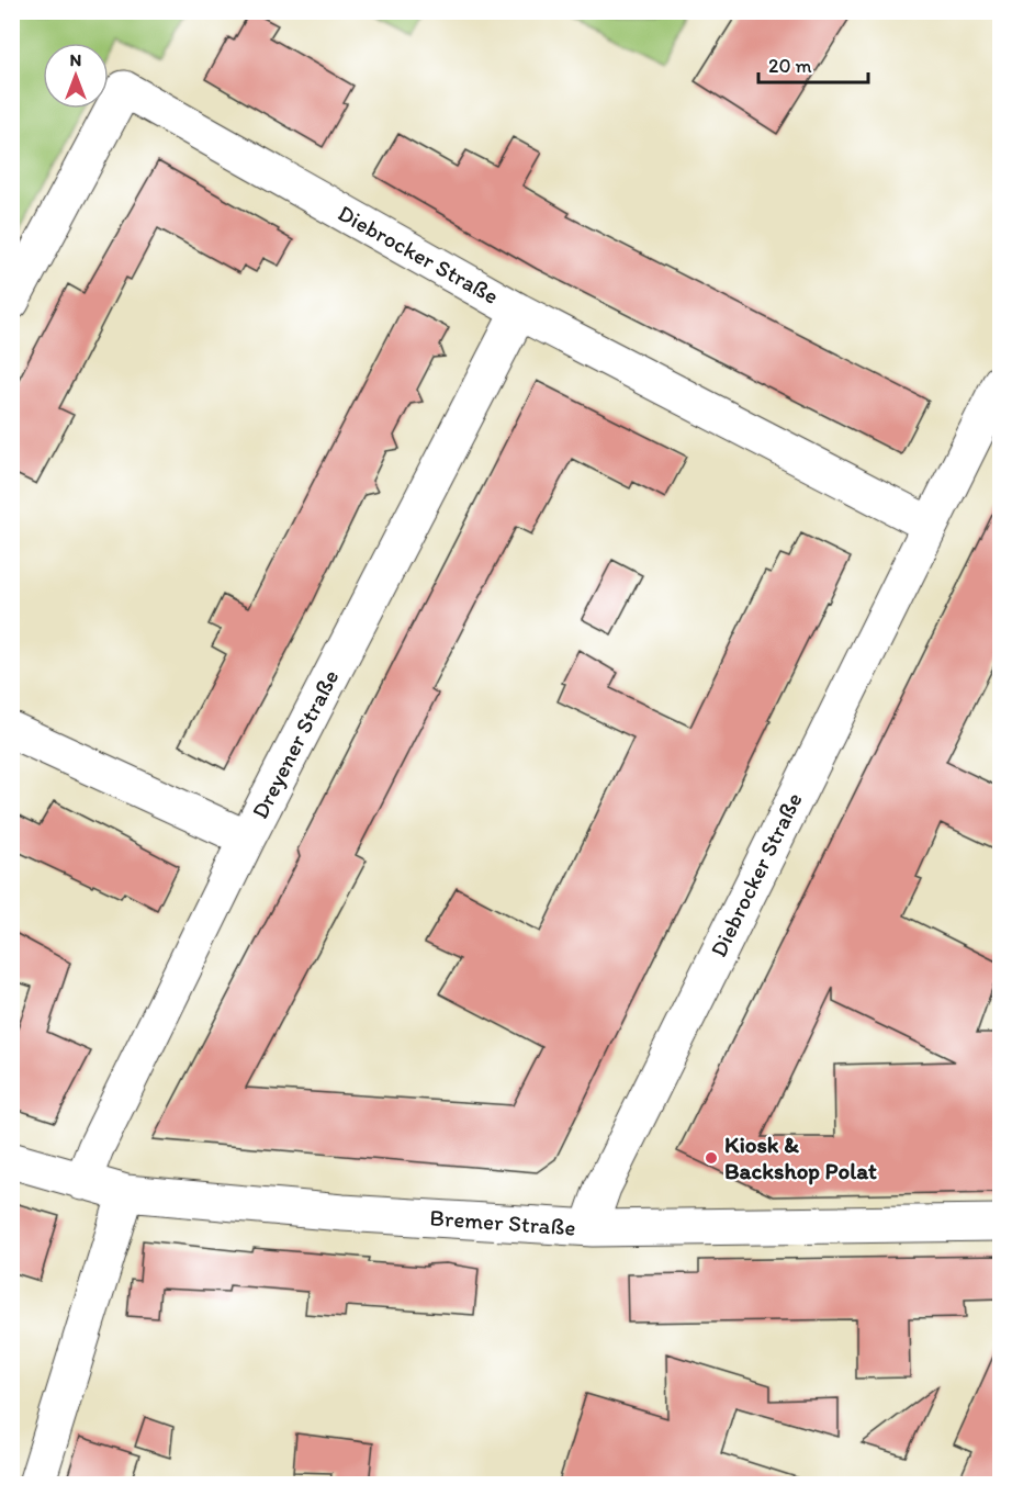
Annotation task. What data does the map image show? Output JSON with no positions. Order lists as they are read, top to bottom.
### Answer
{
  "streets": {
    "street": ["Diebrocker Straße", "Dreyener Straße", "Bremer Straße"]
  },
  "crossings": [
    ["Diebrocker Straße", "Dreyener Straße"],
    ["Diebrocker Straße", "Bremer Straße"],
    ["Dreyener Straße", "Bremer Straße"]
  ],
  "places": ["Kiosk & Backshop Polat"],
  "scale_bar": "20 m",
  "north": "top"
}
